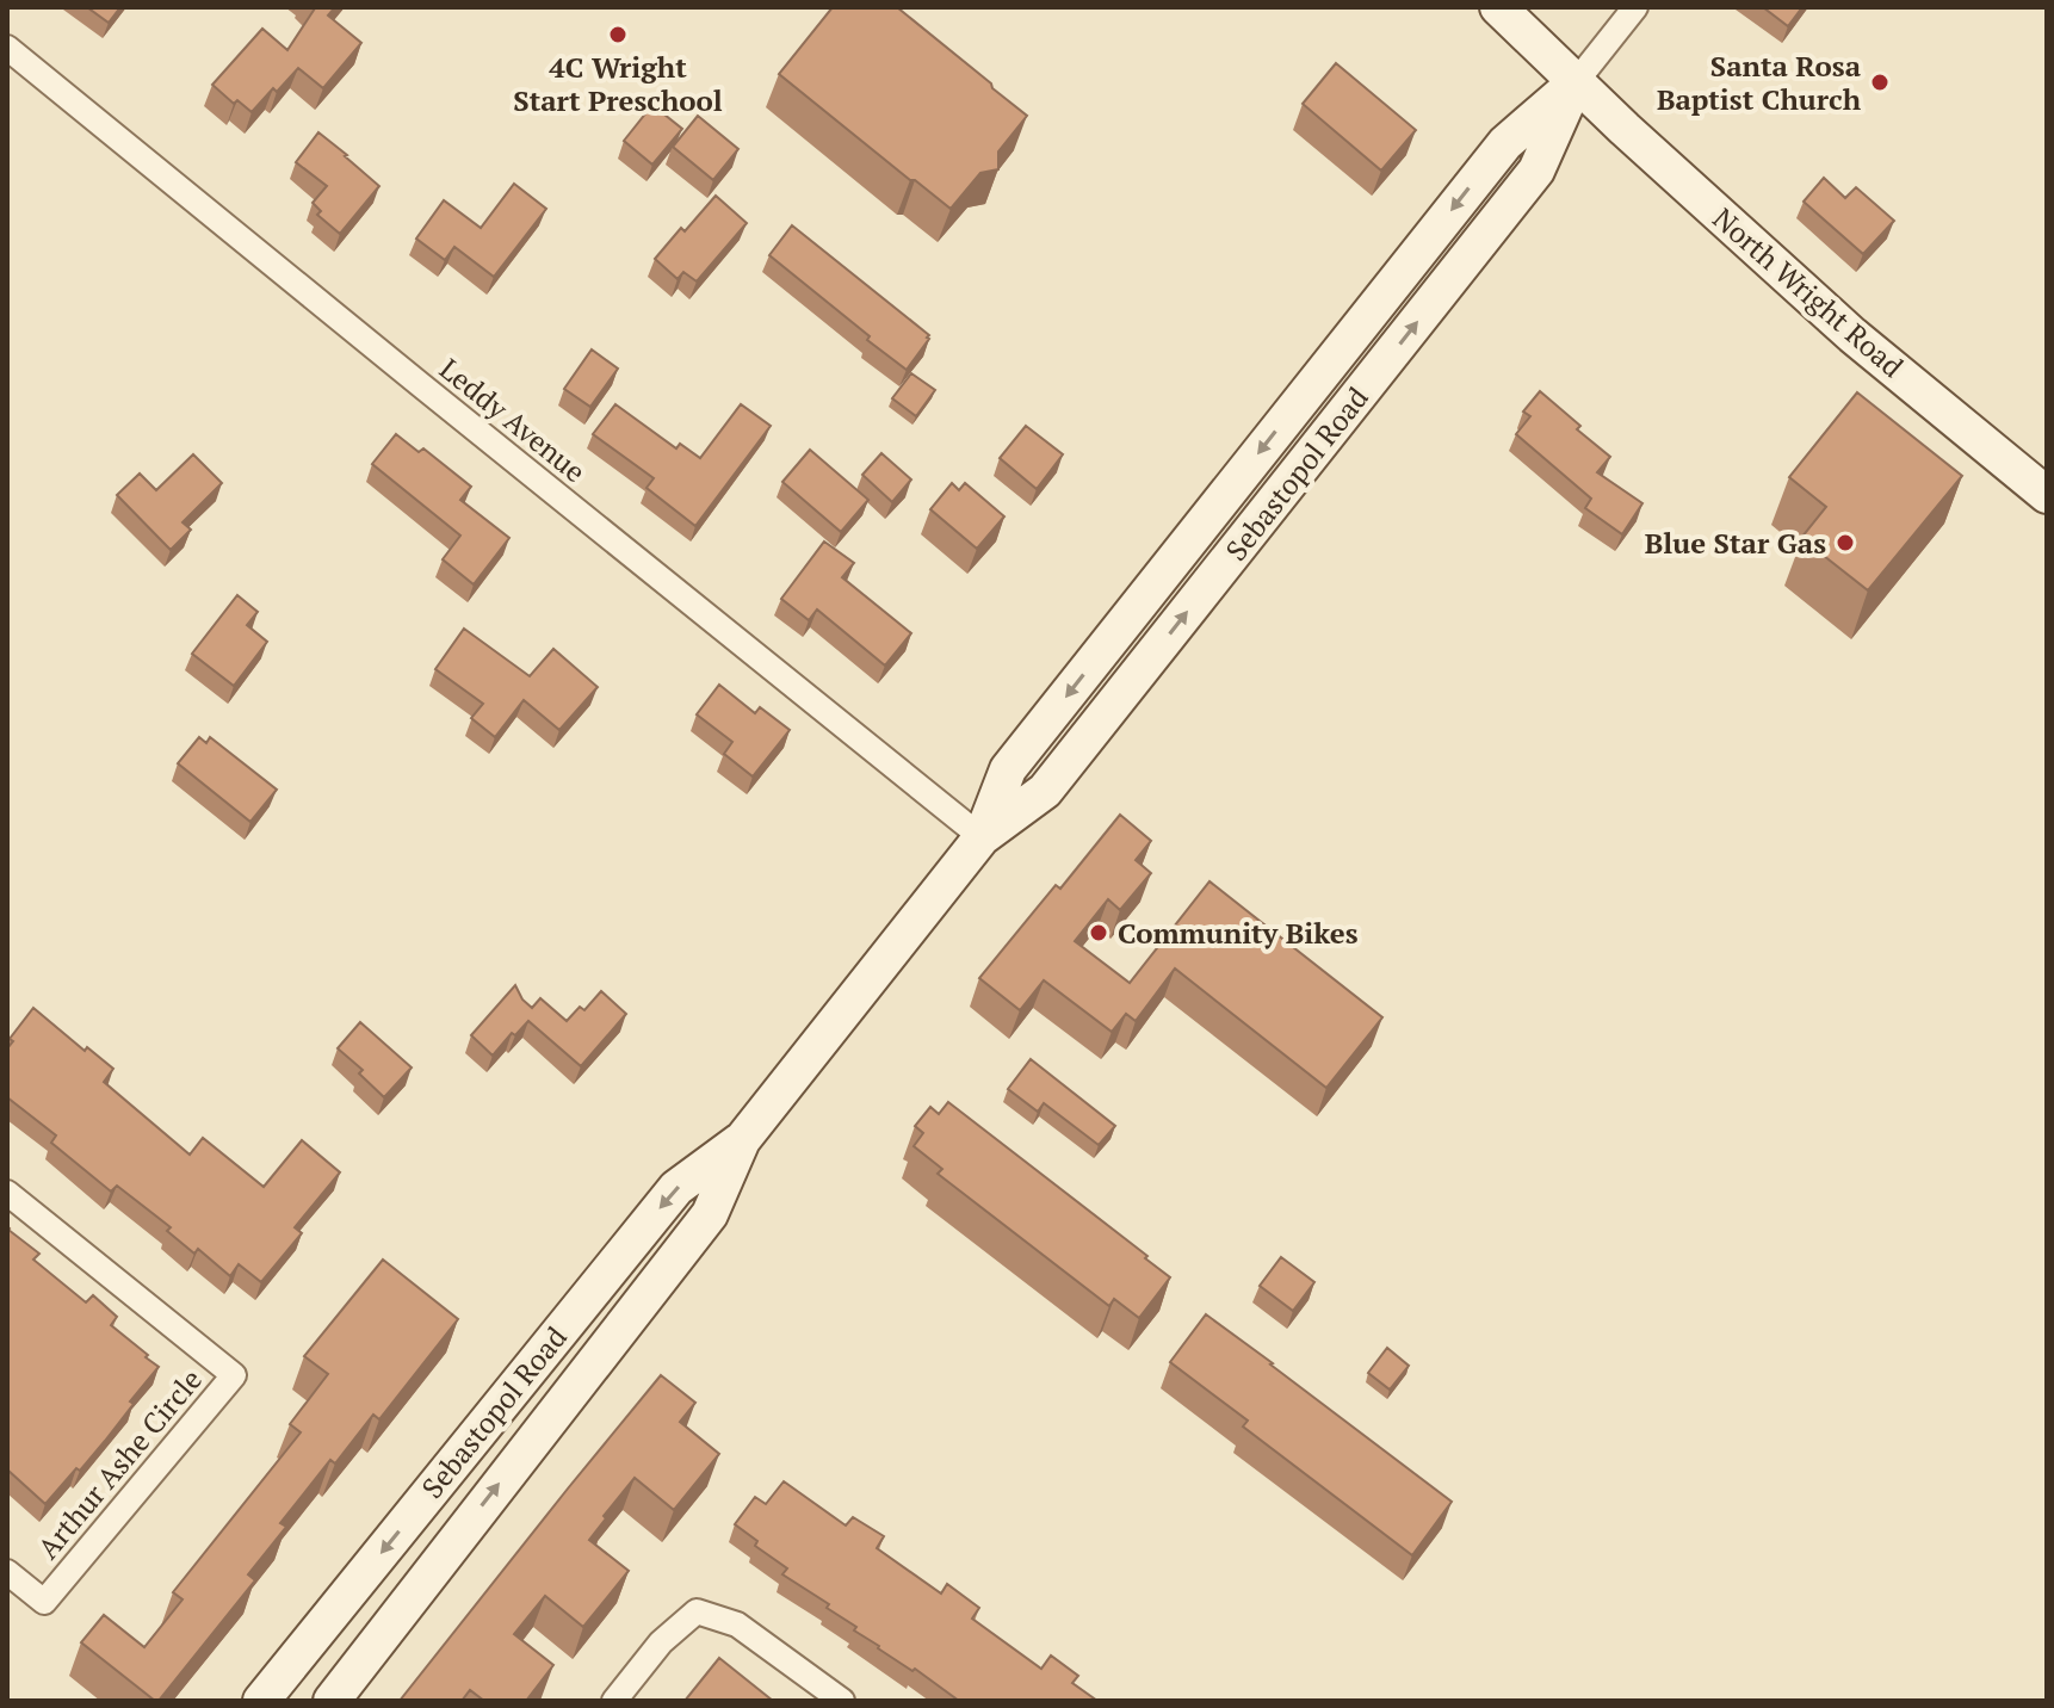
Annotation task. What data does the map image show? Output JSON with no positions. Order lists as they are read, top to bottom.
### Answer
{
  "streets": {
    "main road": ["North Wright Road", "Sebastopol Road"],
    "street": ["Leddy Avenue", "Arthur Ashe Circle"]
  },
  "crossings": [
    ["North Wright Road", "Sebastopol Road"],
    ["Leddy Avenue", "Sebastopol Road"]
  ],
  "places": [
    "4C Wright Start Preschool",
    "Santa Rosa Baptist Church",
    "Blue Star Gas",
    "Community Bikes"
  ]
}
